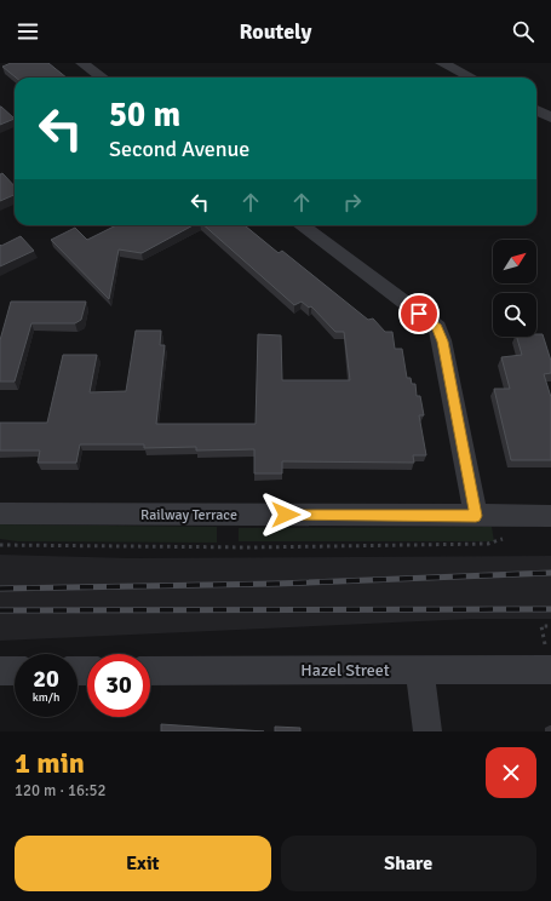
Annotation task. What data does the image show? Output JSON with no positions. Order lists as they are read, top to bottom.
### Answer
{
  "streets": {
    "street": ["Railway Terrace", "Hazel Street"]
  },
  "north": "top right",
  "page": {
    "header": "Routely",
    "turn": ["50 m", "Second Avenue"],
    "speed": "20 km/h",
    "limit": "30",
    "heading": ["1 min", "120 m · 16:52"],
    "buttons": ["Exit", "Share"]
  }
}
